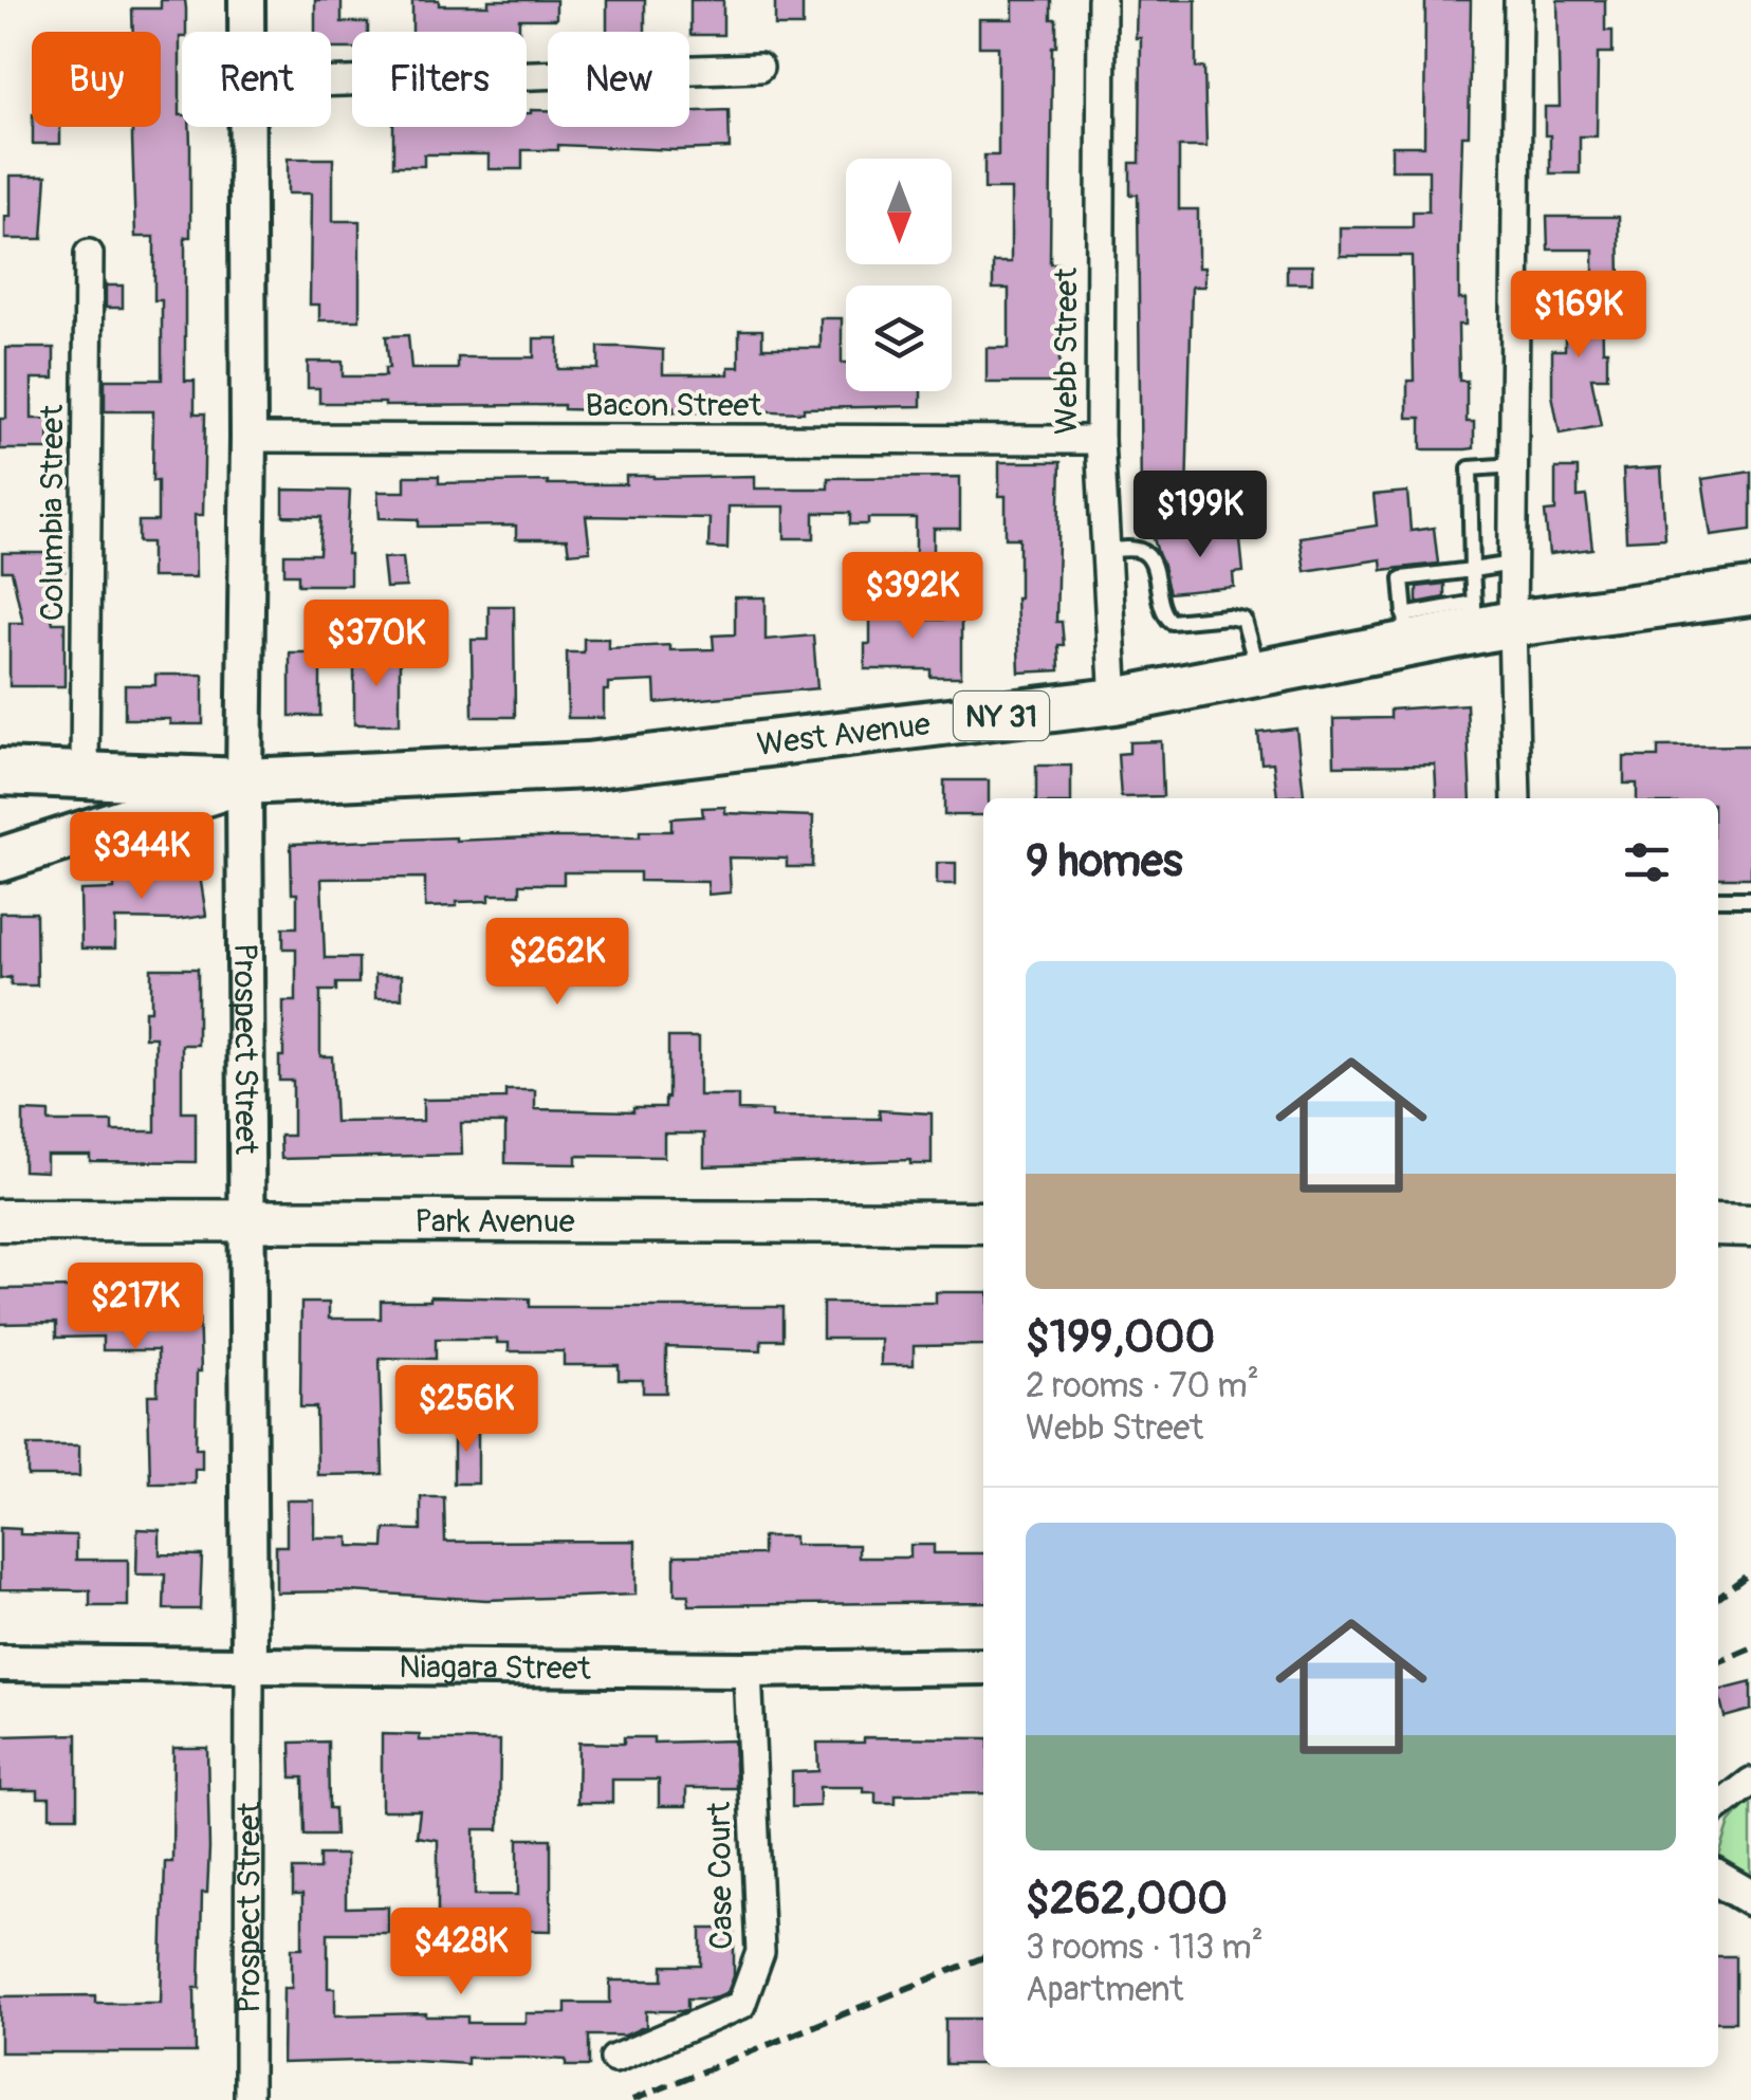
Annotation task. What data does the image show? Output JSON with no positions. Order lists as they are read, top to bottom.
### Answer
{
  "streets": {
    "highway": ["NY 31", "West Avenue"],
    "main road": ["Park Avenue"],
    "street": [
      "Webb Street",
      "Bacon Street",
      "Columbia Street",
      "Prospect Street",
      "Niagara Street",
      "Case Court"
    ]
  },
  "crossings": [
    ["Webb Street", "Bacon Street"],
    ["Webb Street", "West Avenue"],
    ["Bacon Street", "Prospect Street"],
    ["Columbia Street", "NY 31"],
    ["NY 31", "West Avenue"],
    ["NY 31", "Prospect Street"],
    ["West Avenue", "Prospect Street"],
    ["Prospect Street", "Park Avenue"],
    ["Prospect Street", "Niagara Street"],
    ["Niagara Street", "Case Court"]
  ],
  "north": "bottom",
  "page": {
    "chip": [
      "Buy",
      "Rent",
      "Filters",
      "New"
    ],
    "price": [
      "$169K",
      "$199K",
      "$392K",
      "$370K",
      "$344K",
      "$262K",
      "$217K",
      "$256K",
      "$428K"
    ],
    "heading": "9 homes",
    "list": [
      {
        "name": "$199,000",
        "note": "2 rooms · 70 m² · Webb Street"
      },
      {
        "name": "$262,000",
        "note": "3 rooms · 113 m² · Apartment"
      }
    ]
  }
}
